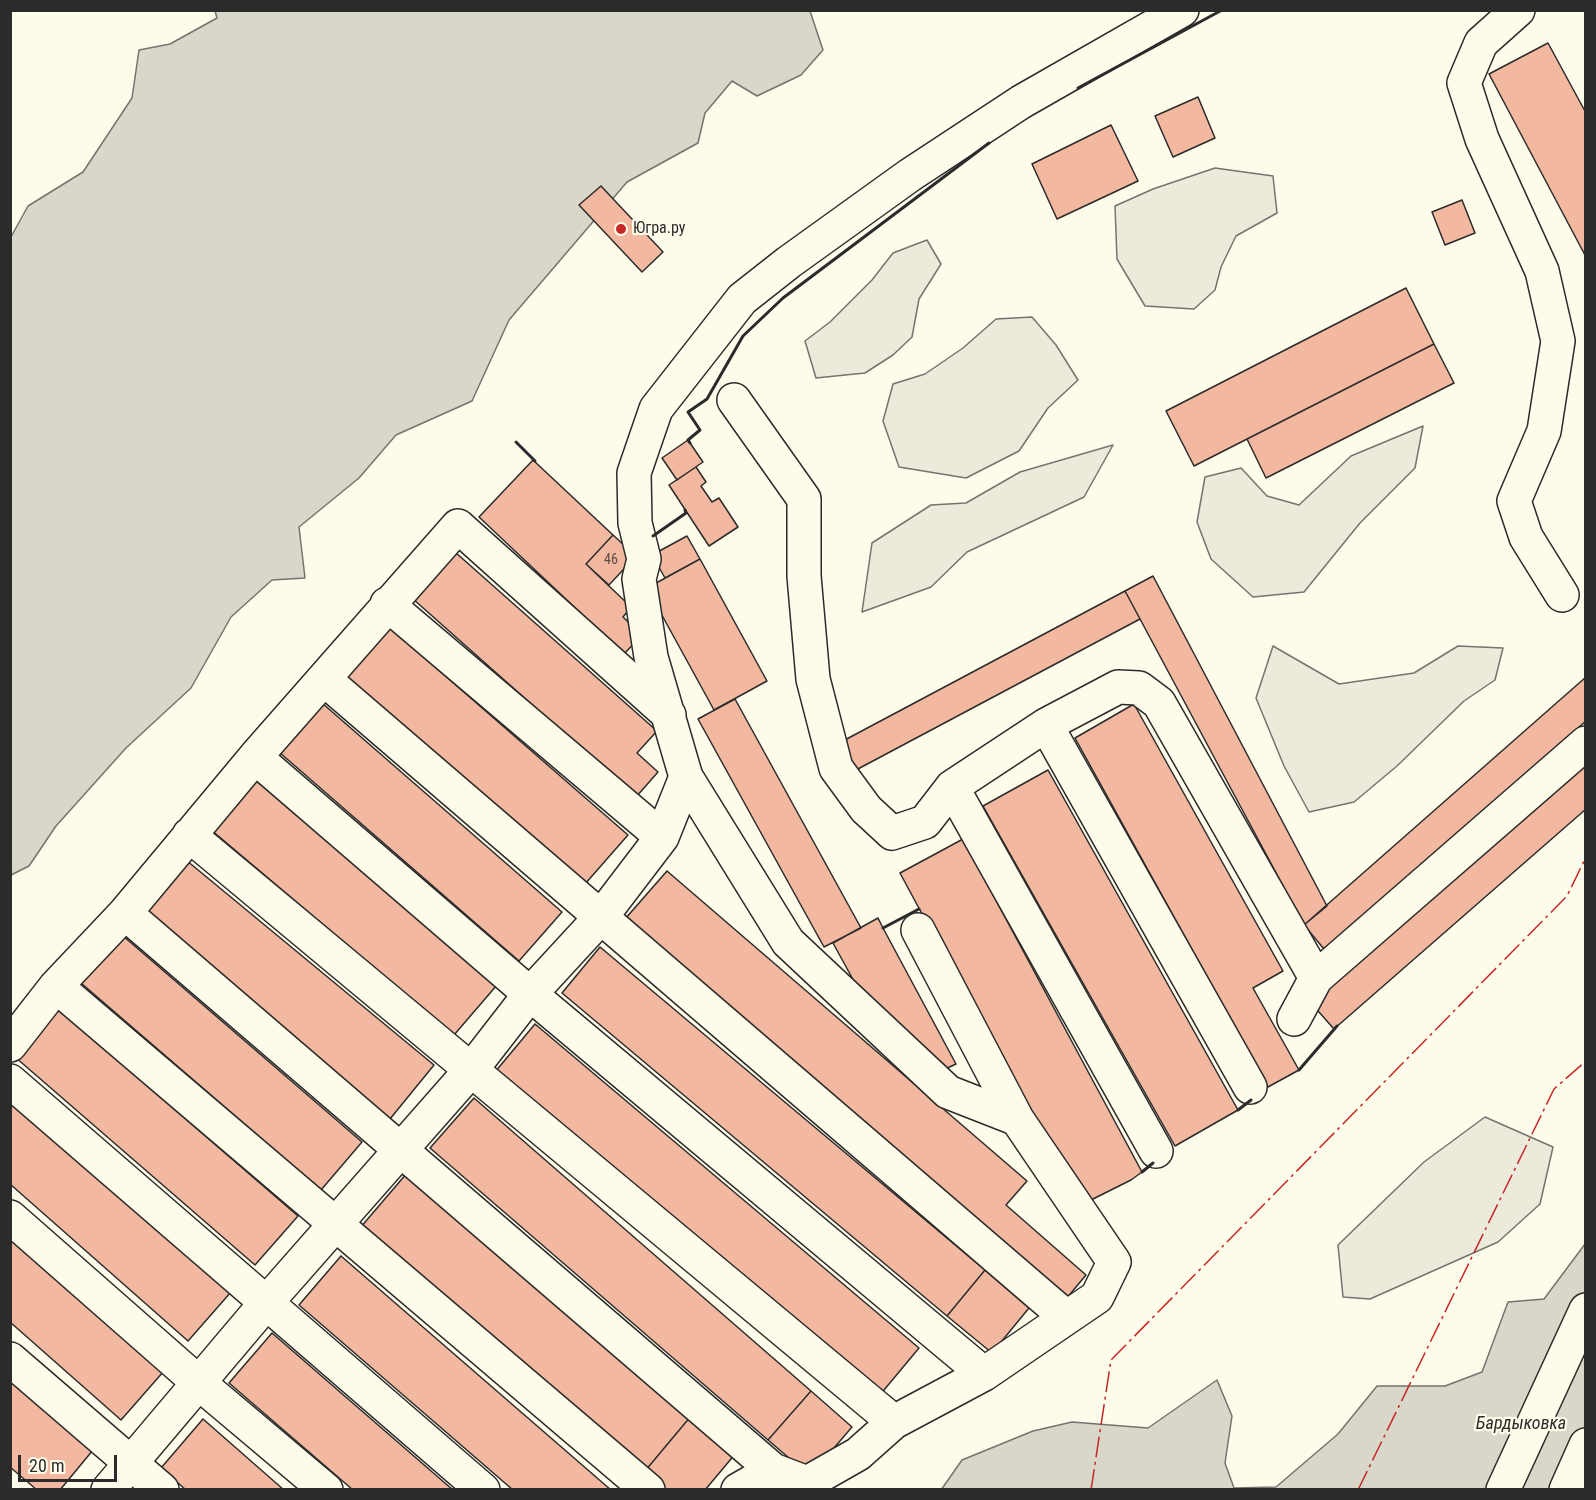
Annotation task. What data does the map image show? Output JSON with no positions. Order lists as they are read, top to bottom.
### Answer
{
  "water": ["Бардыковка"],
  "places": ["Югра.ру"],
  "house_numbers": ["46"],
  "scale_bar": "20 m"
}
